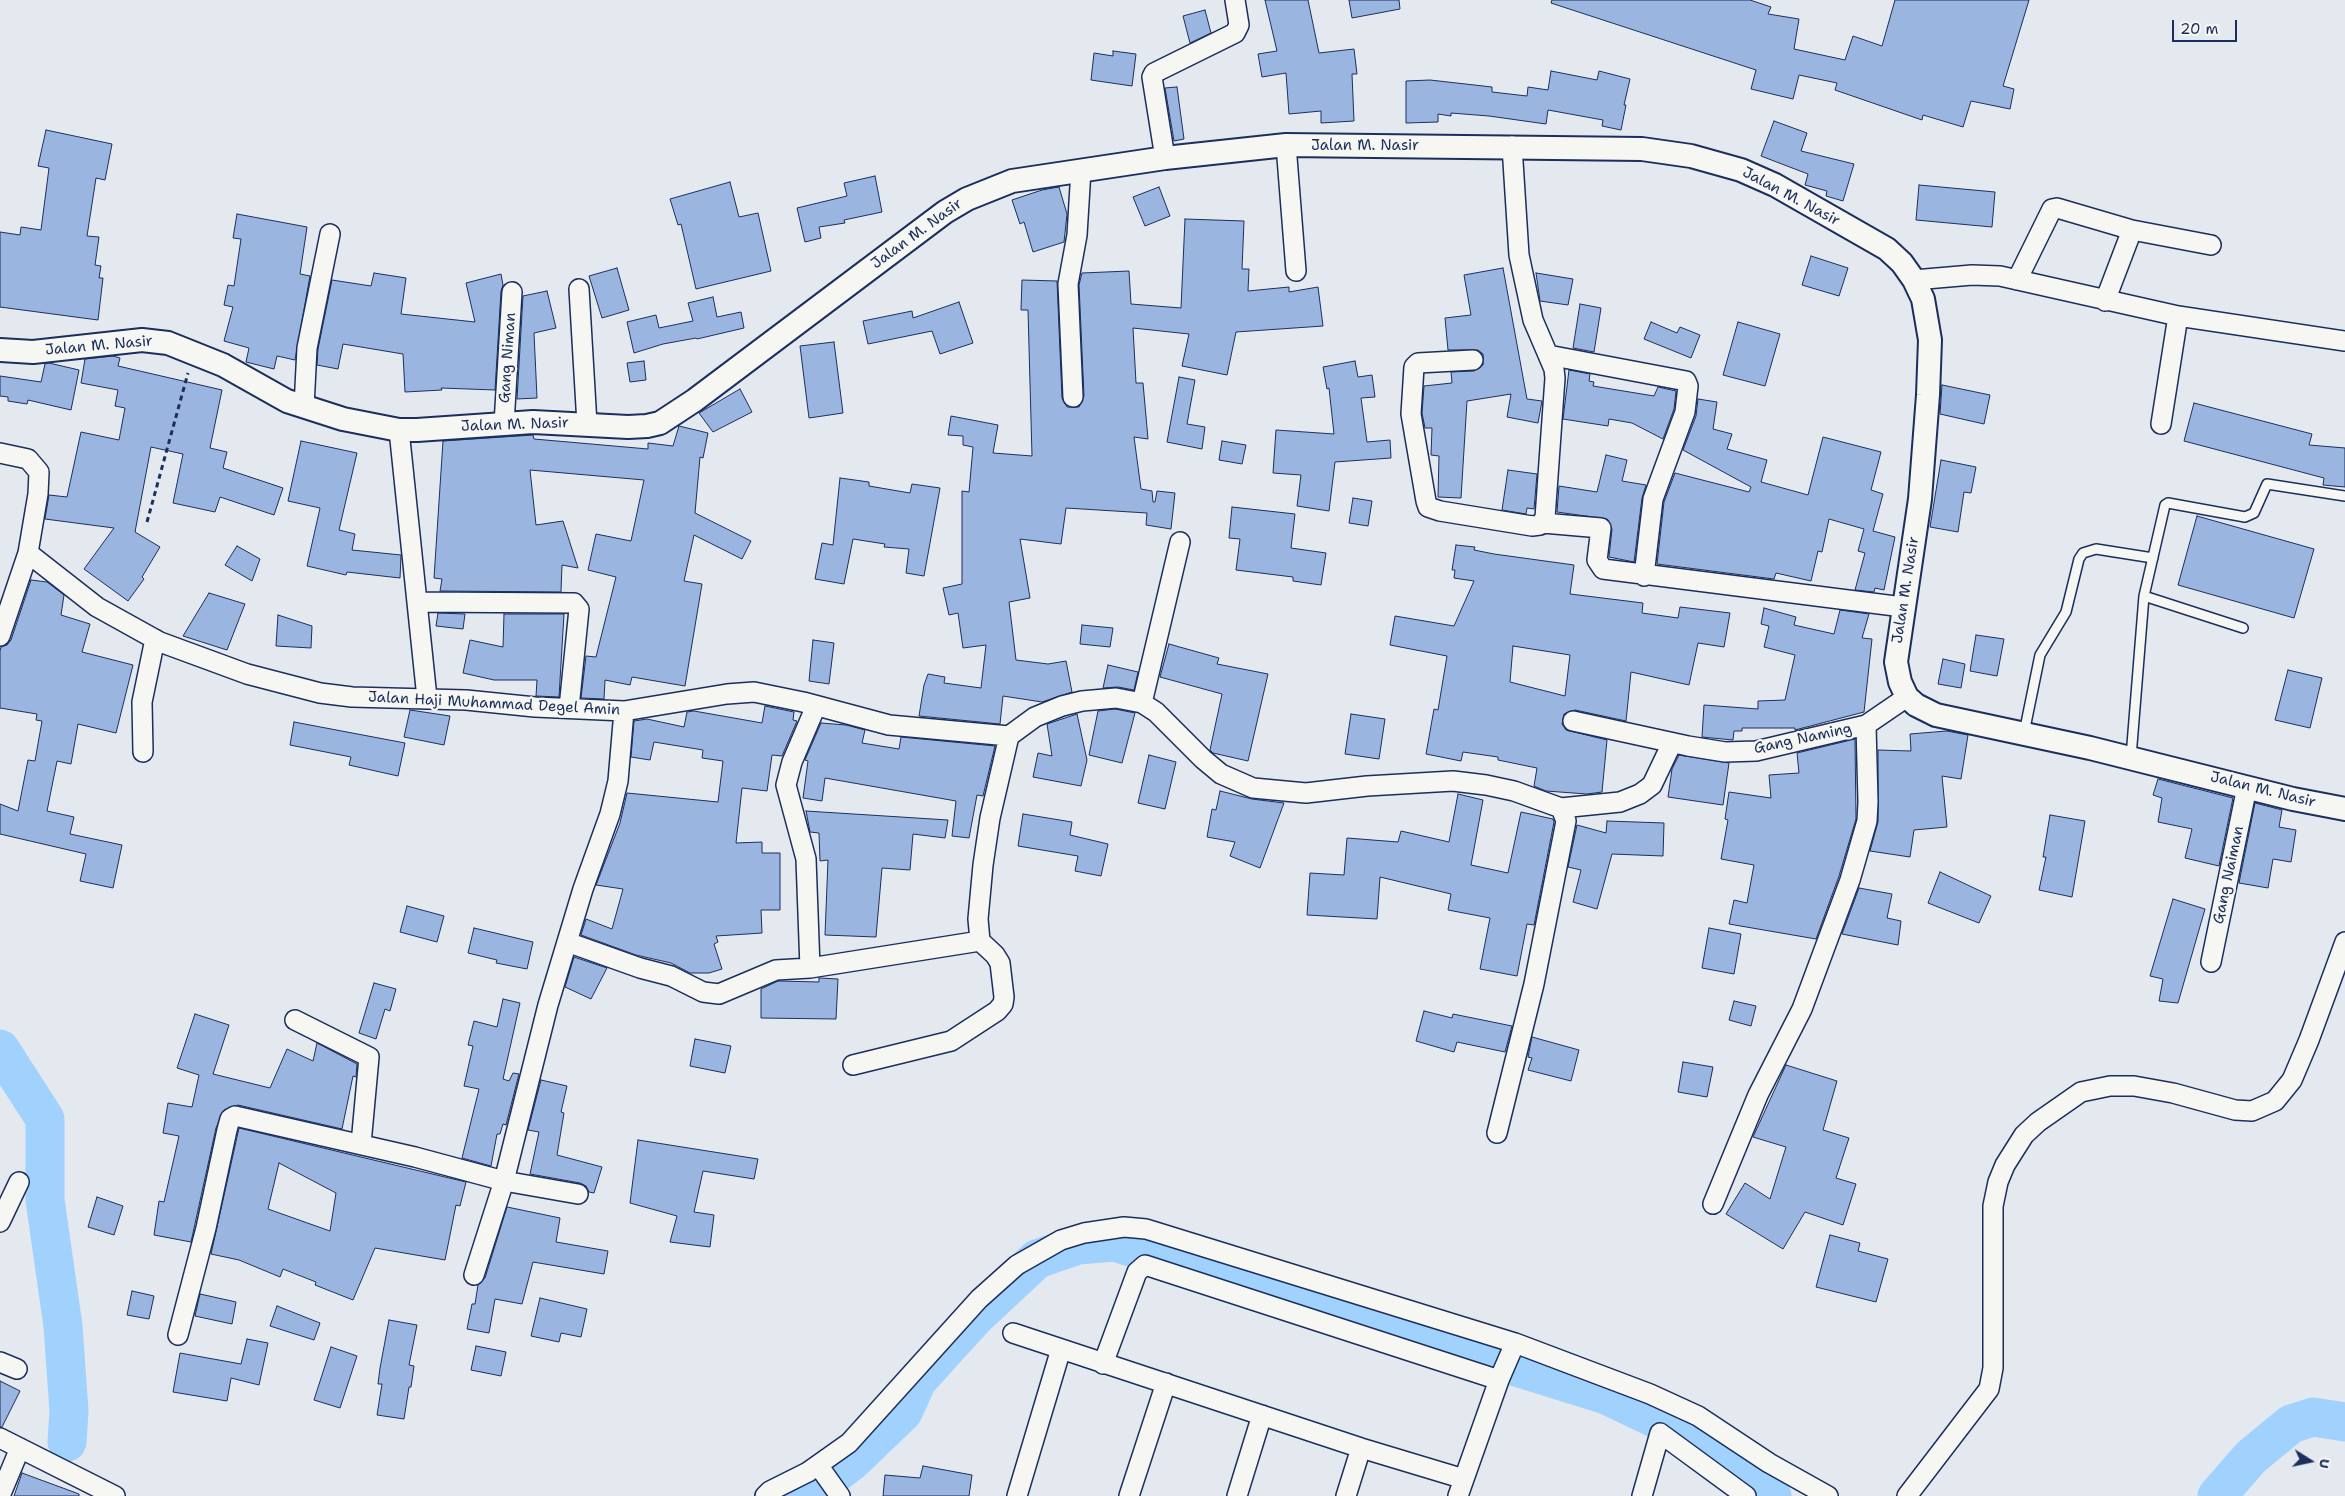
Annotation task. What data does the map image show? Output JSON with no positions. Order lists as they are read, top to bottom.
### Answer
{
  "streets": {
    "street": [
      "Jalan M. Nasir",
      "Gang Niman",
      "Jalan Haji Muhammad Degel Amin",
      "Gang Naming",
      "Gang Naiman"
    ]
  },
  "crossings": [
    ["Jalan M. Nasir", "Gang Niman"],
    ["Jalan M. Nasir", "Gang Naming"],
    ["Jalan M. Nasir", "Gang Naiman"]
  ],
  "scale_bar": "20 m",
  "north": "right"
}
